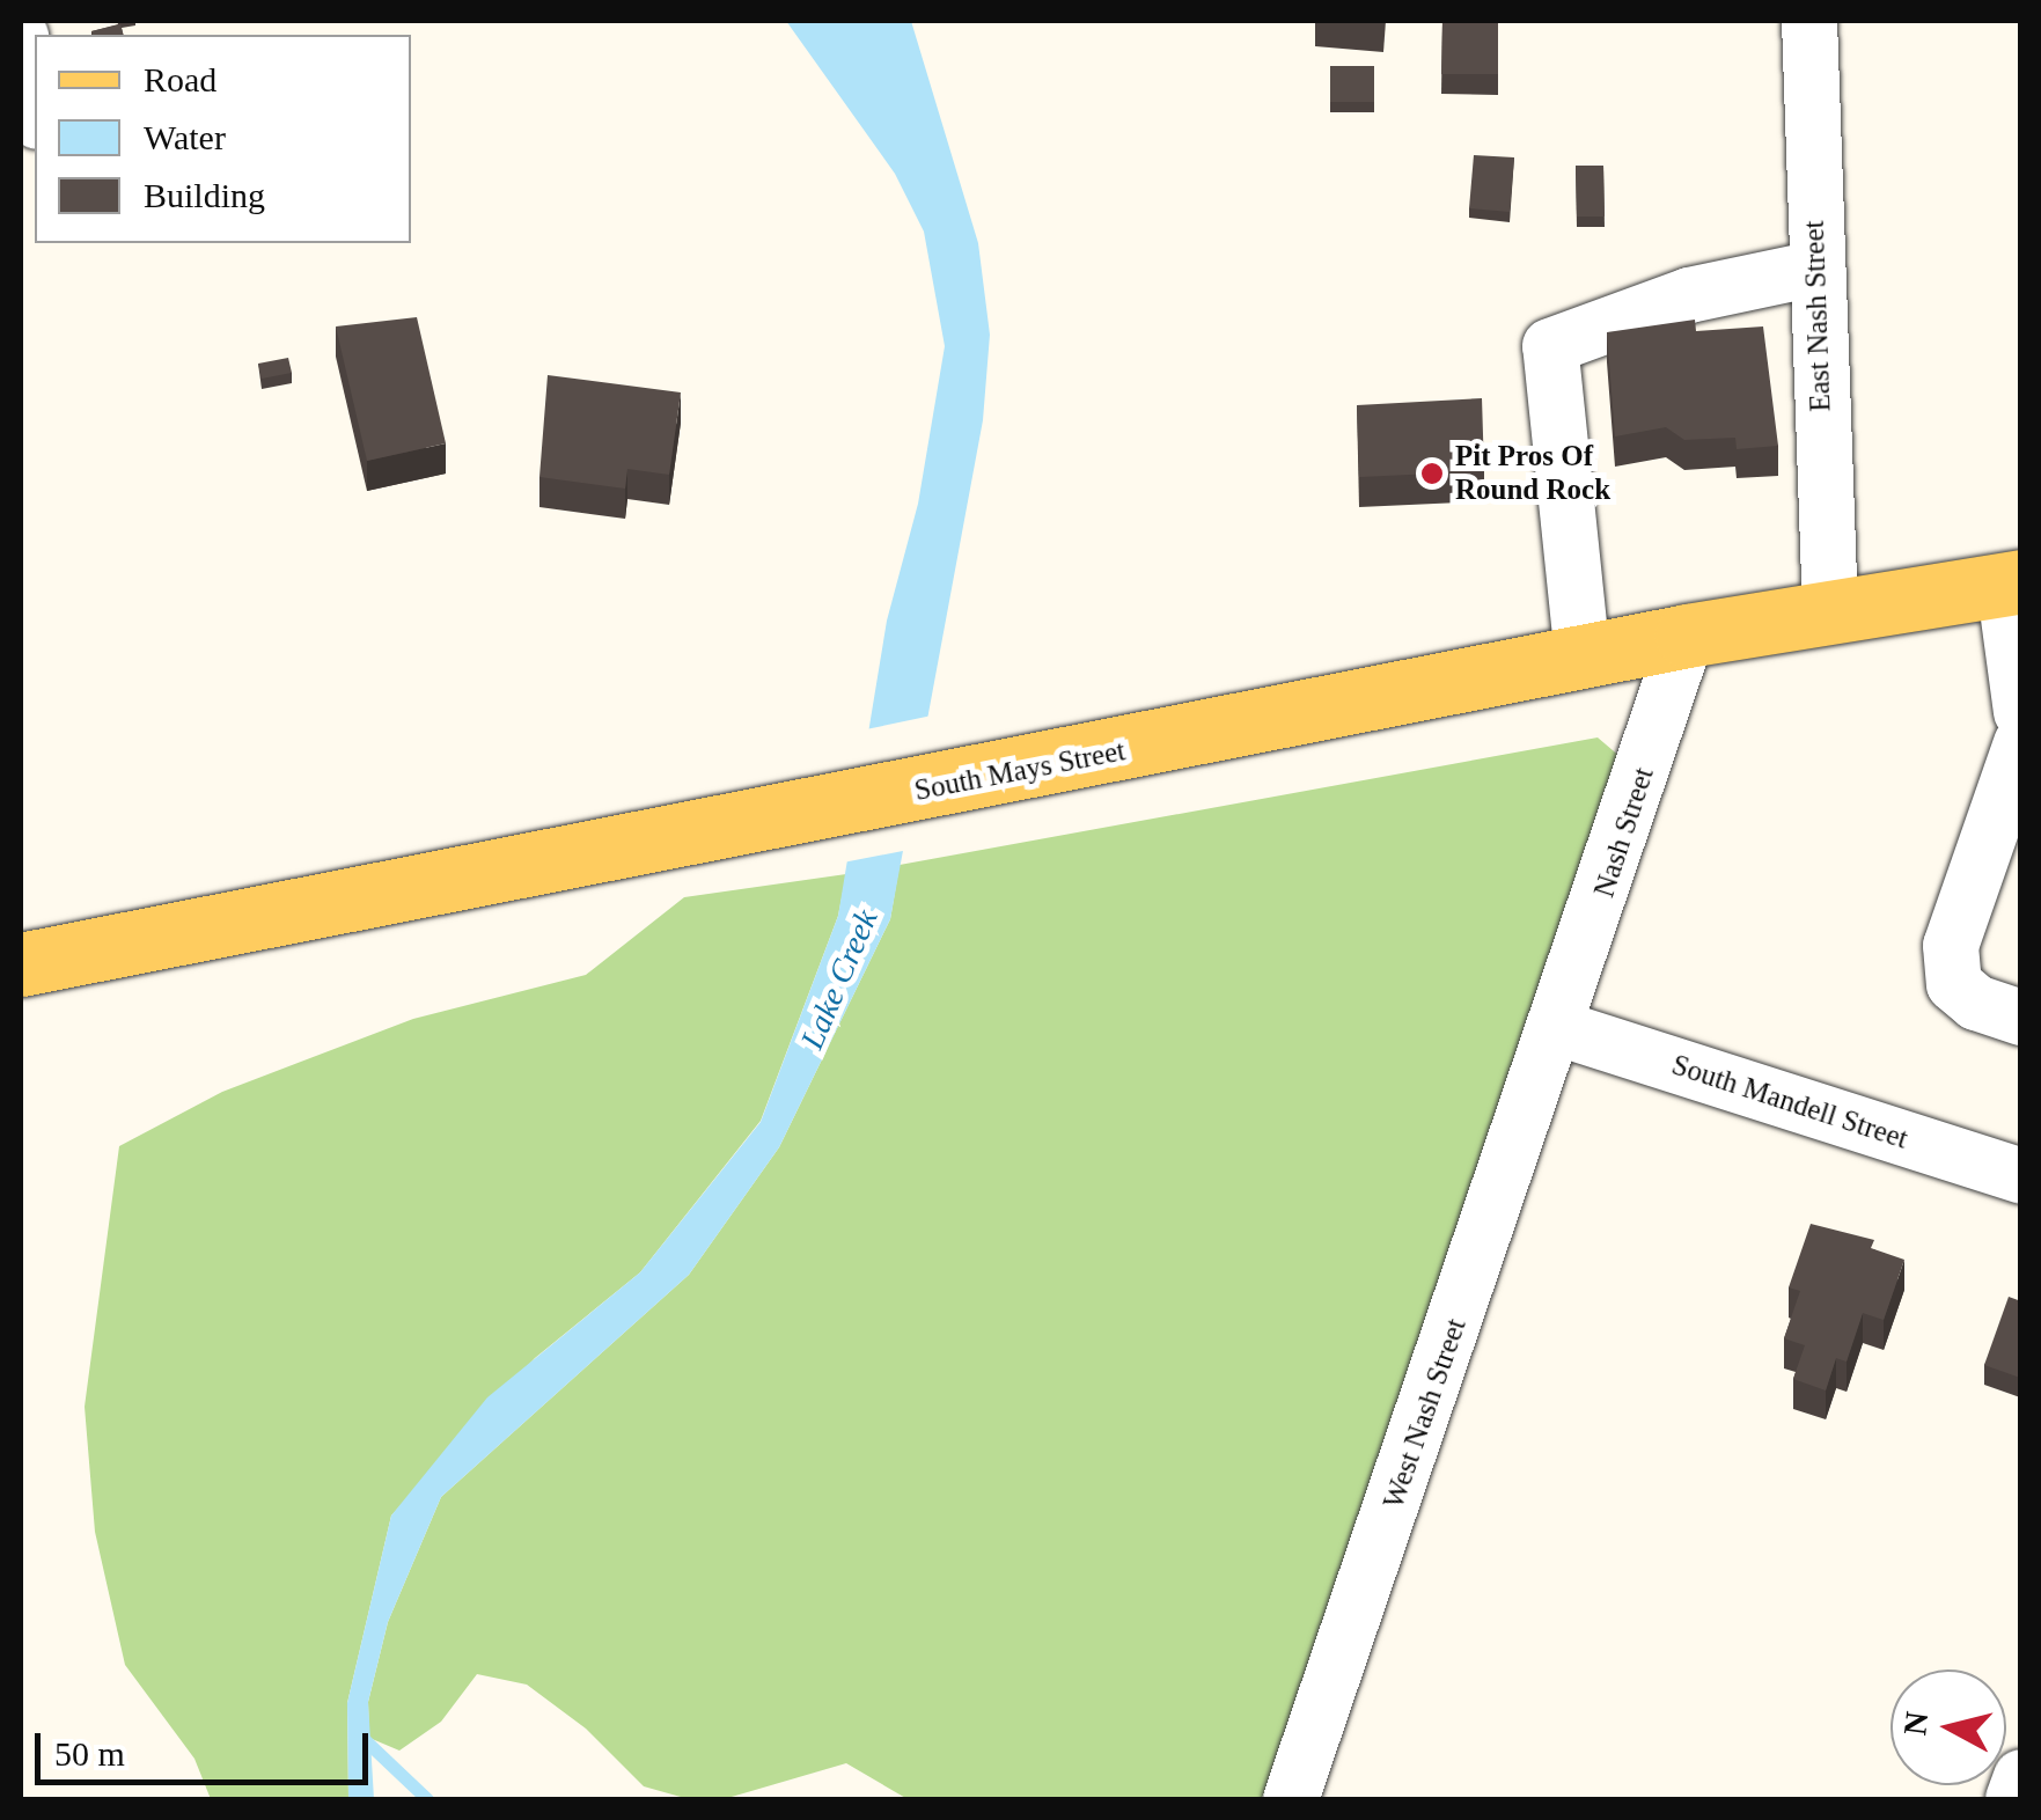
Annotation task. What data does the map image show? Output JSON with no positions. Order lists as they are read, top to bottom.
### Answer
{
  "streets": {
    "main road": ["South Mays Street"],
    "street": [
      "East Nash Street",
      "Nash Street",
      "South Mandell Street",
      "West Nash Street"
    ]
  },
  "crossings": [
    ["East Nash Street", "South Mays Street"],
    ["South Mays Street", "Nash Street"],
    ["Nash Street", "South Mandell Street"],
    ["Nash Street", "West Nash Street"],
    ["South Mandell Street", "West Nash Street"]
  ],
  "water": ["Lake Creek"],
  "places": ["Pit Pros Of Round Rock"],
  "legend": ["Road", "Water", "Building"],
  "scale_bar": "50 m",
  "north": "left"
}
